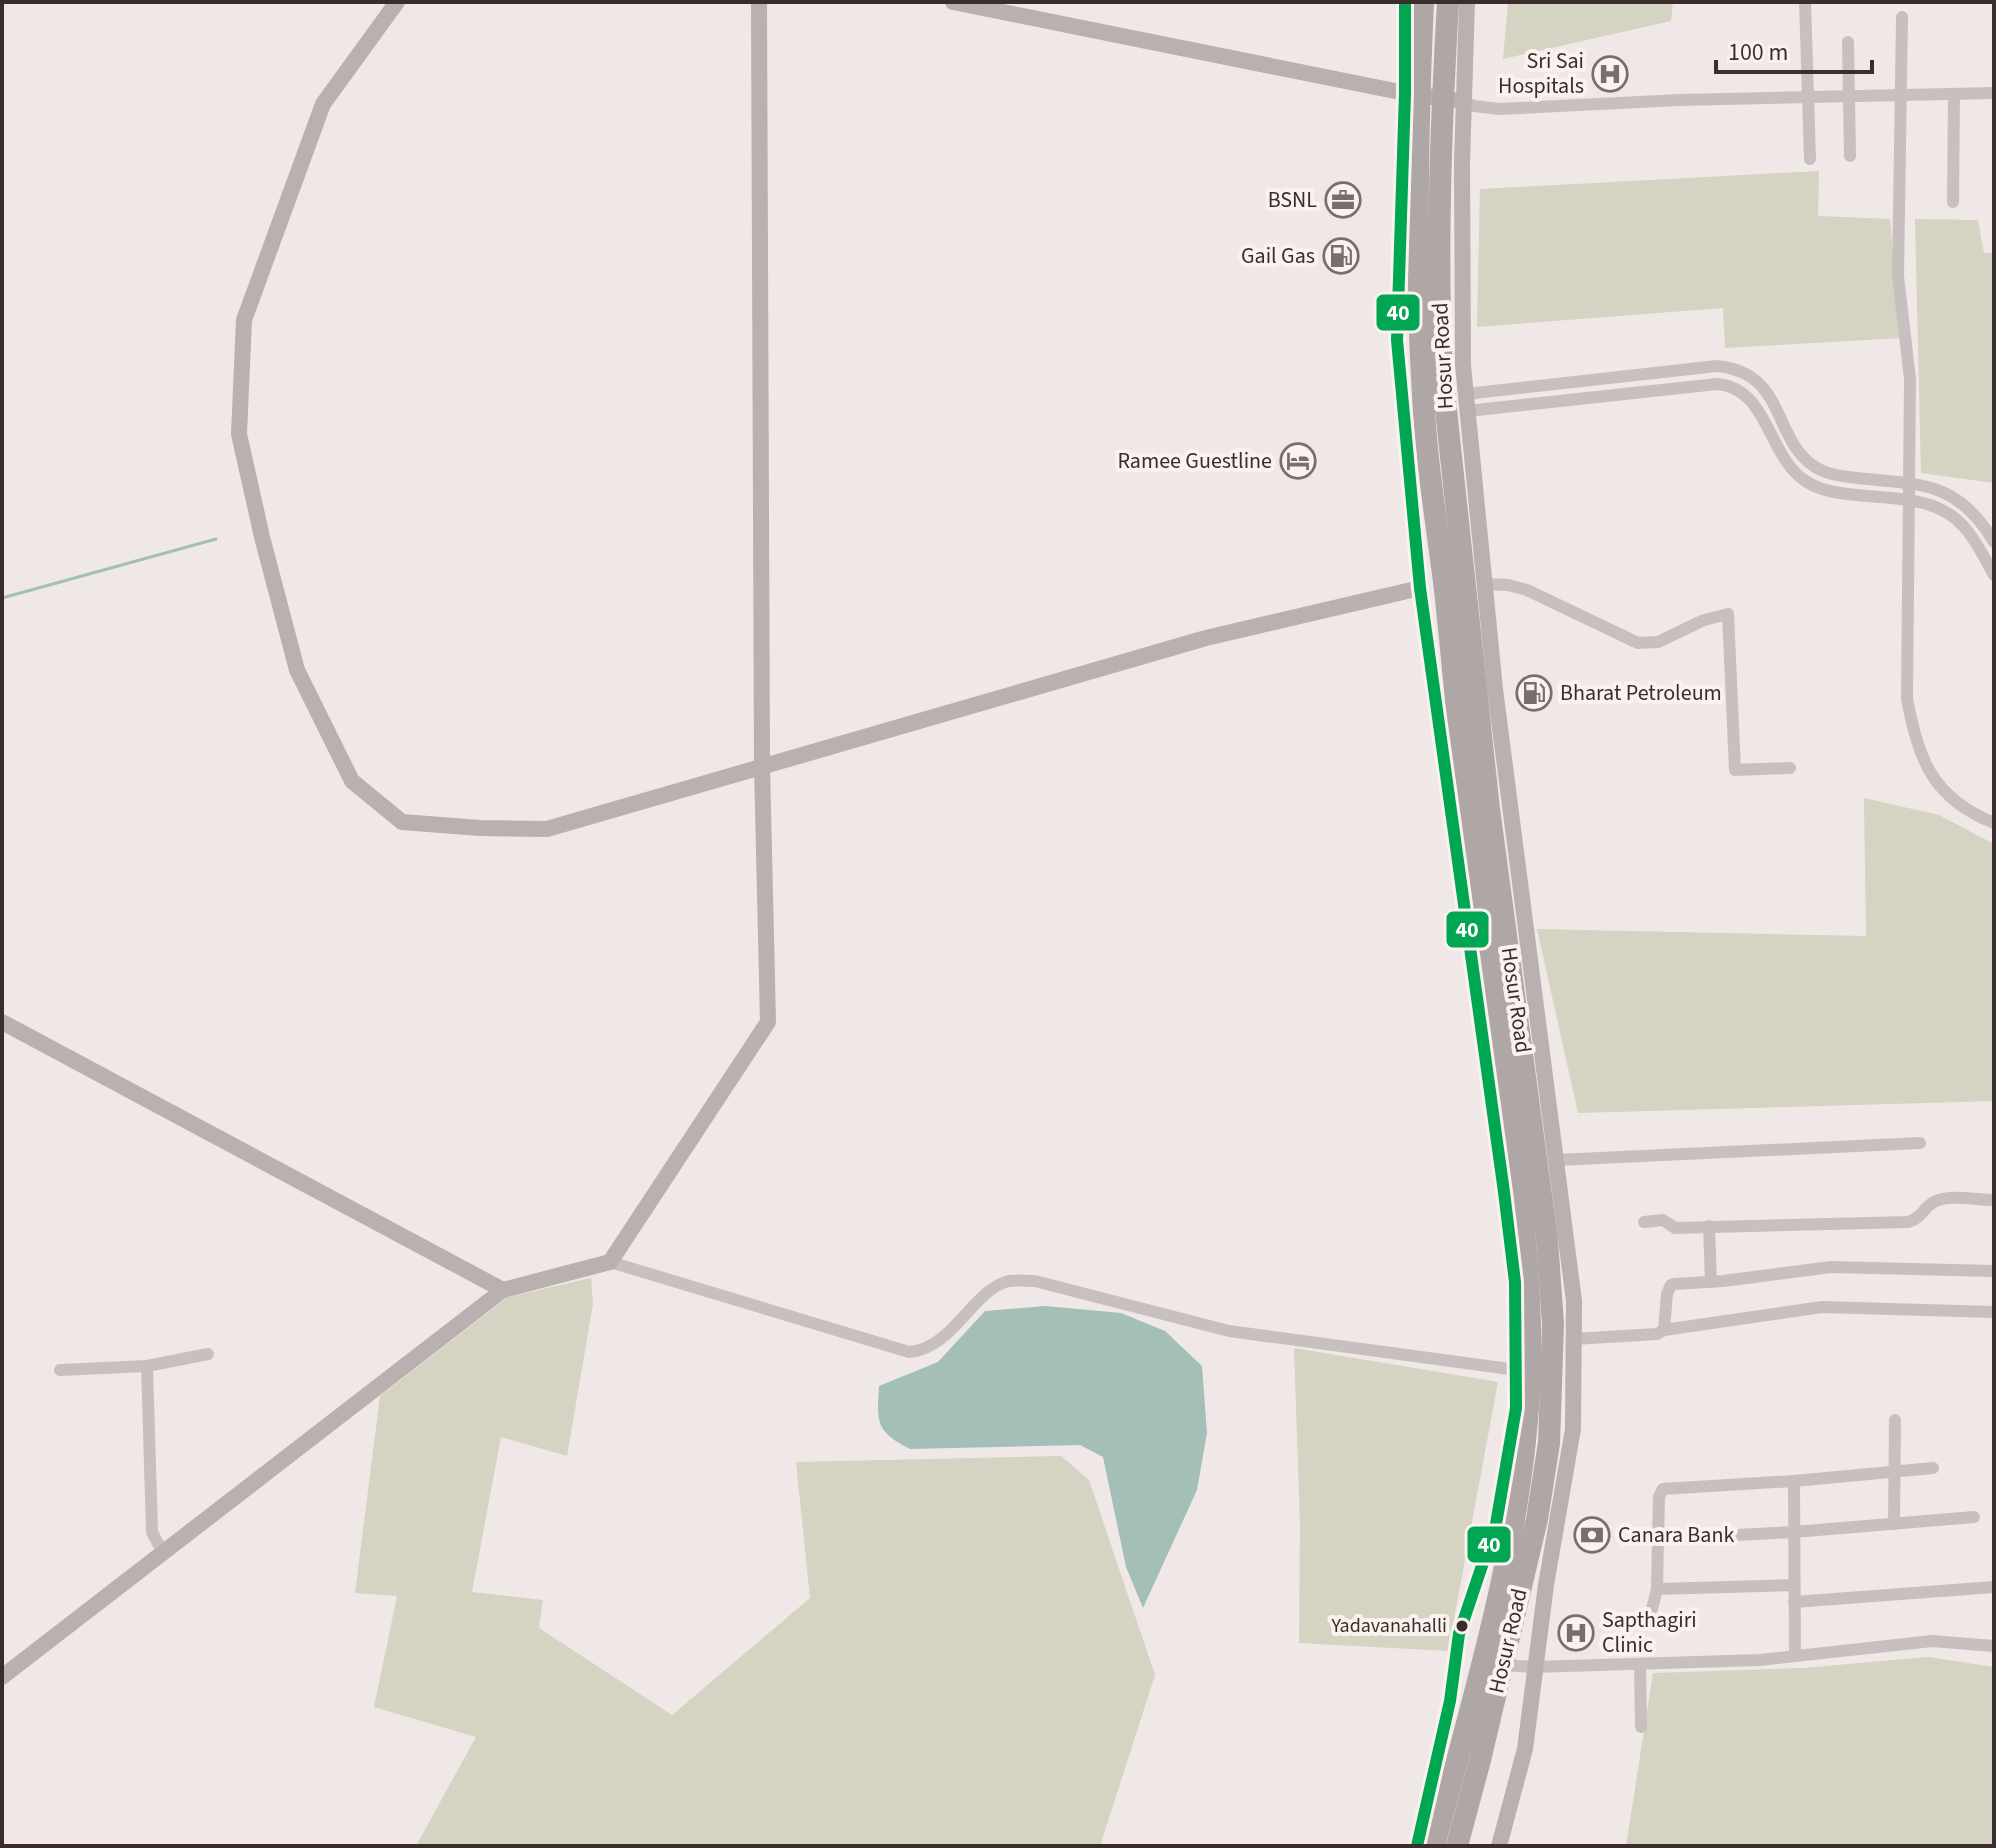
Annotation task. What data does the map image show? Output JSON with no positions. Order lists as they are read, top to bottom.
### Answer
{
  "streets": {
    "highway": ["Hosur Road"]
  },
  "places": {
    "hospital": ["Sri Sai Hospitals", "Sapthagiri Clinic"],
    "office": ["BSNL"],
    "fuel station": ["Gail Gas", "Bharat Petroleum"],
    "hotel": ["Ramee Guestline"],
    "bank": ["Canara Bank"],
    "other": ["Yadavanahalli"]
  },
  "lines": ["transit line 40"],
  "scale_bar": "100 m"
}
